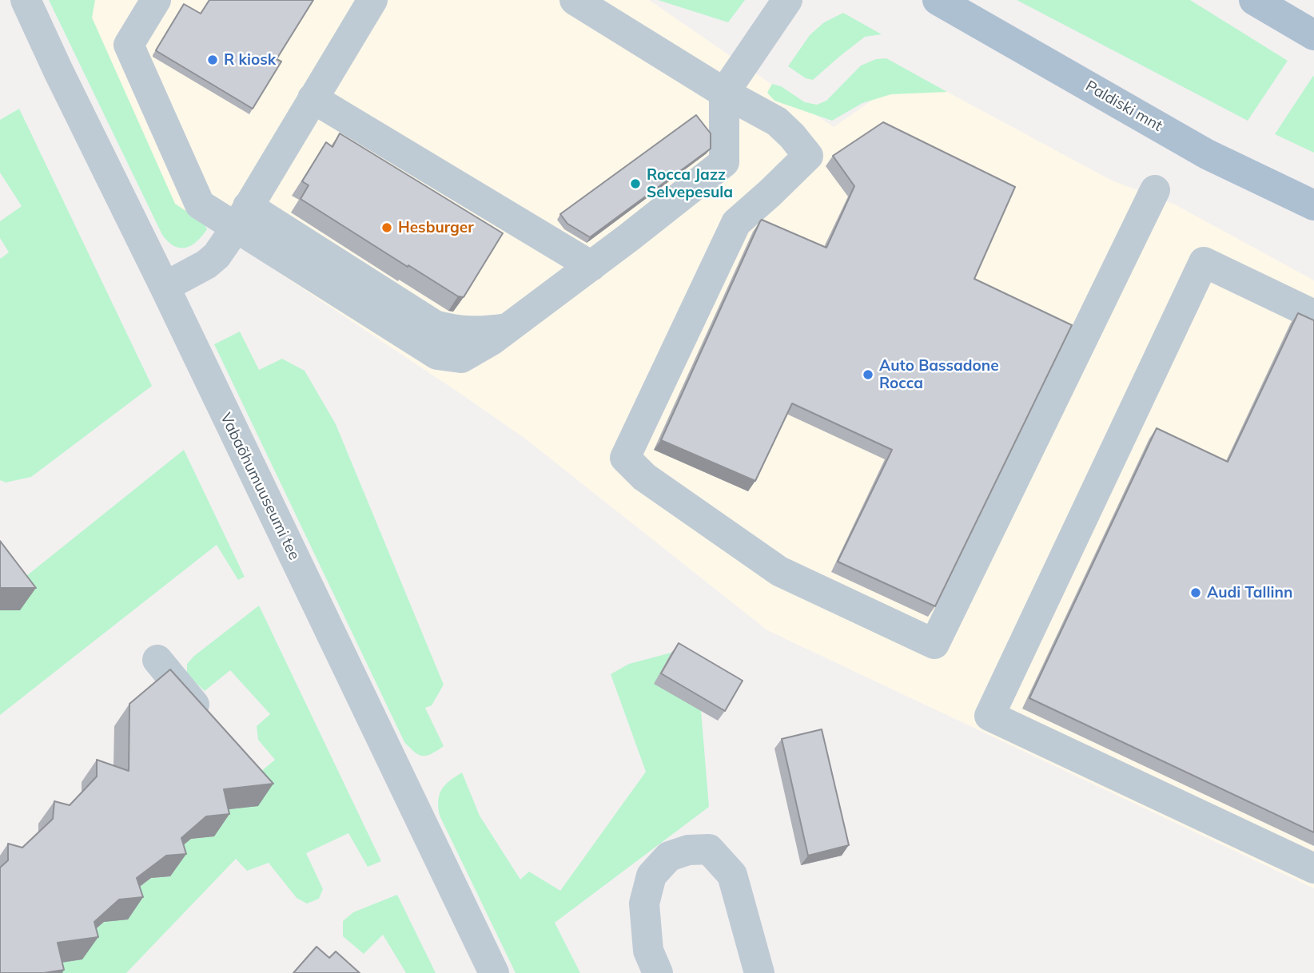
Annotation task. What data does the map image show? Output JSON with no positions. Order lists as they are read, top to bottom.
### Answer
{
  "streets": {
    "main road": ["Paldiski mnt"],
    "street": ["Vabaõhumuuseumi tee"]
  },
  "places": [
    "R kiosk",
    "Rocca Jazz Selvepesula",
    "Hesburger",
    "Auto Bassadone Rocca",
    "Audi Tallinn"
  ]
}
